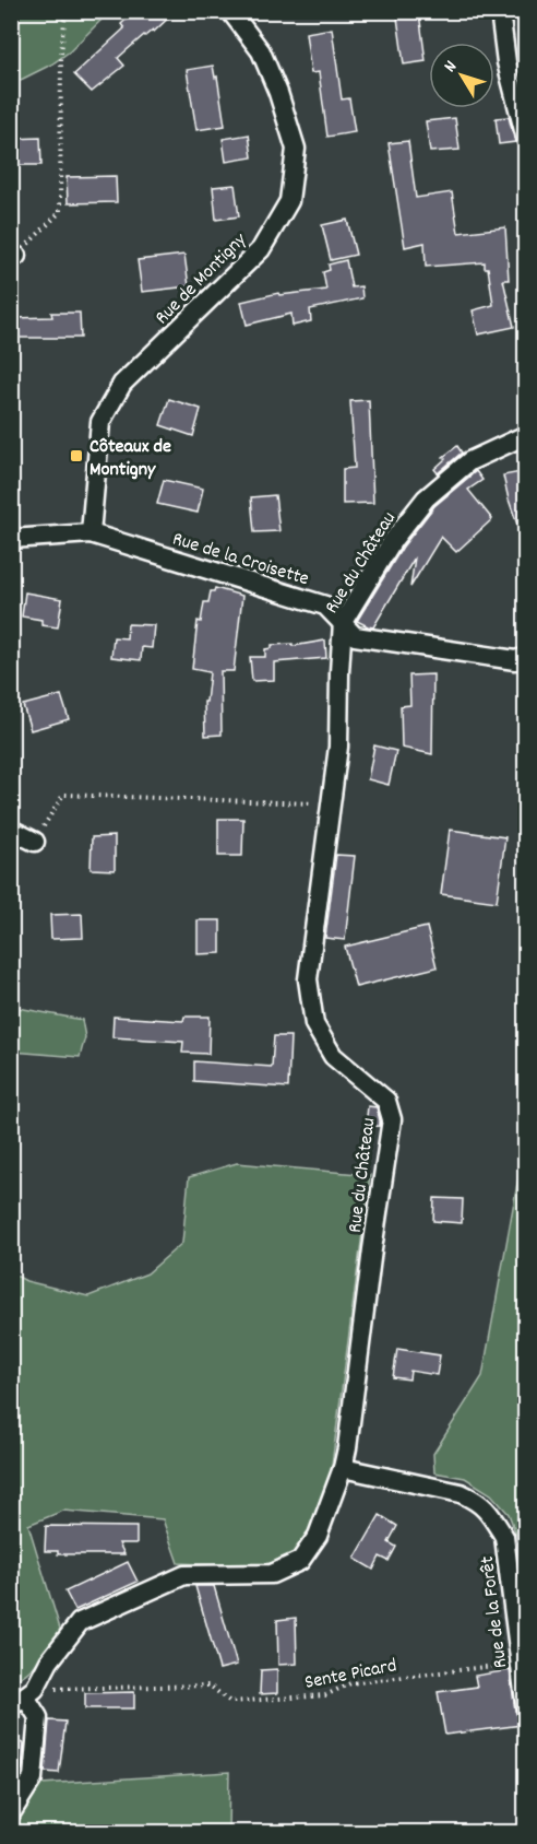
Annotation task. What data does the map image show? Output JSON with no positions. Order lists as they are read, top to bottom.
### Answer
{
  "streets": {
    "street": [
      "Rue de Montigny",
      "Rue de la Croisette",
      "Rue du Château",
      "Rue de la Forêt"
    ],
    "path": ["Sente Picard"]
  },
  "crossings": [
    ["Rue de Montigny", "Rue de la Croisette"],
    ["Rue de la Croisette", "Rue du Château"],
    ["Rue du Château", "Rue de la Forêt"],
    ["Rue du Château", "Sente Picard"],
    ["Rue de la Forêt", "Sente Picard"]
  ],
  "places": {
    "transit": ["Côteaux de Montigny"]
  },
  "north": "top left"
}
